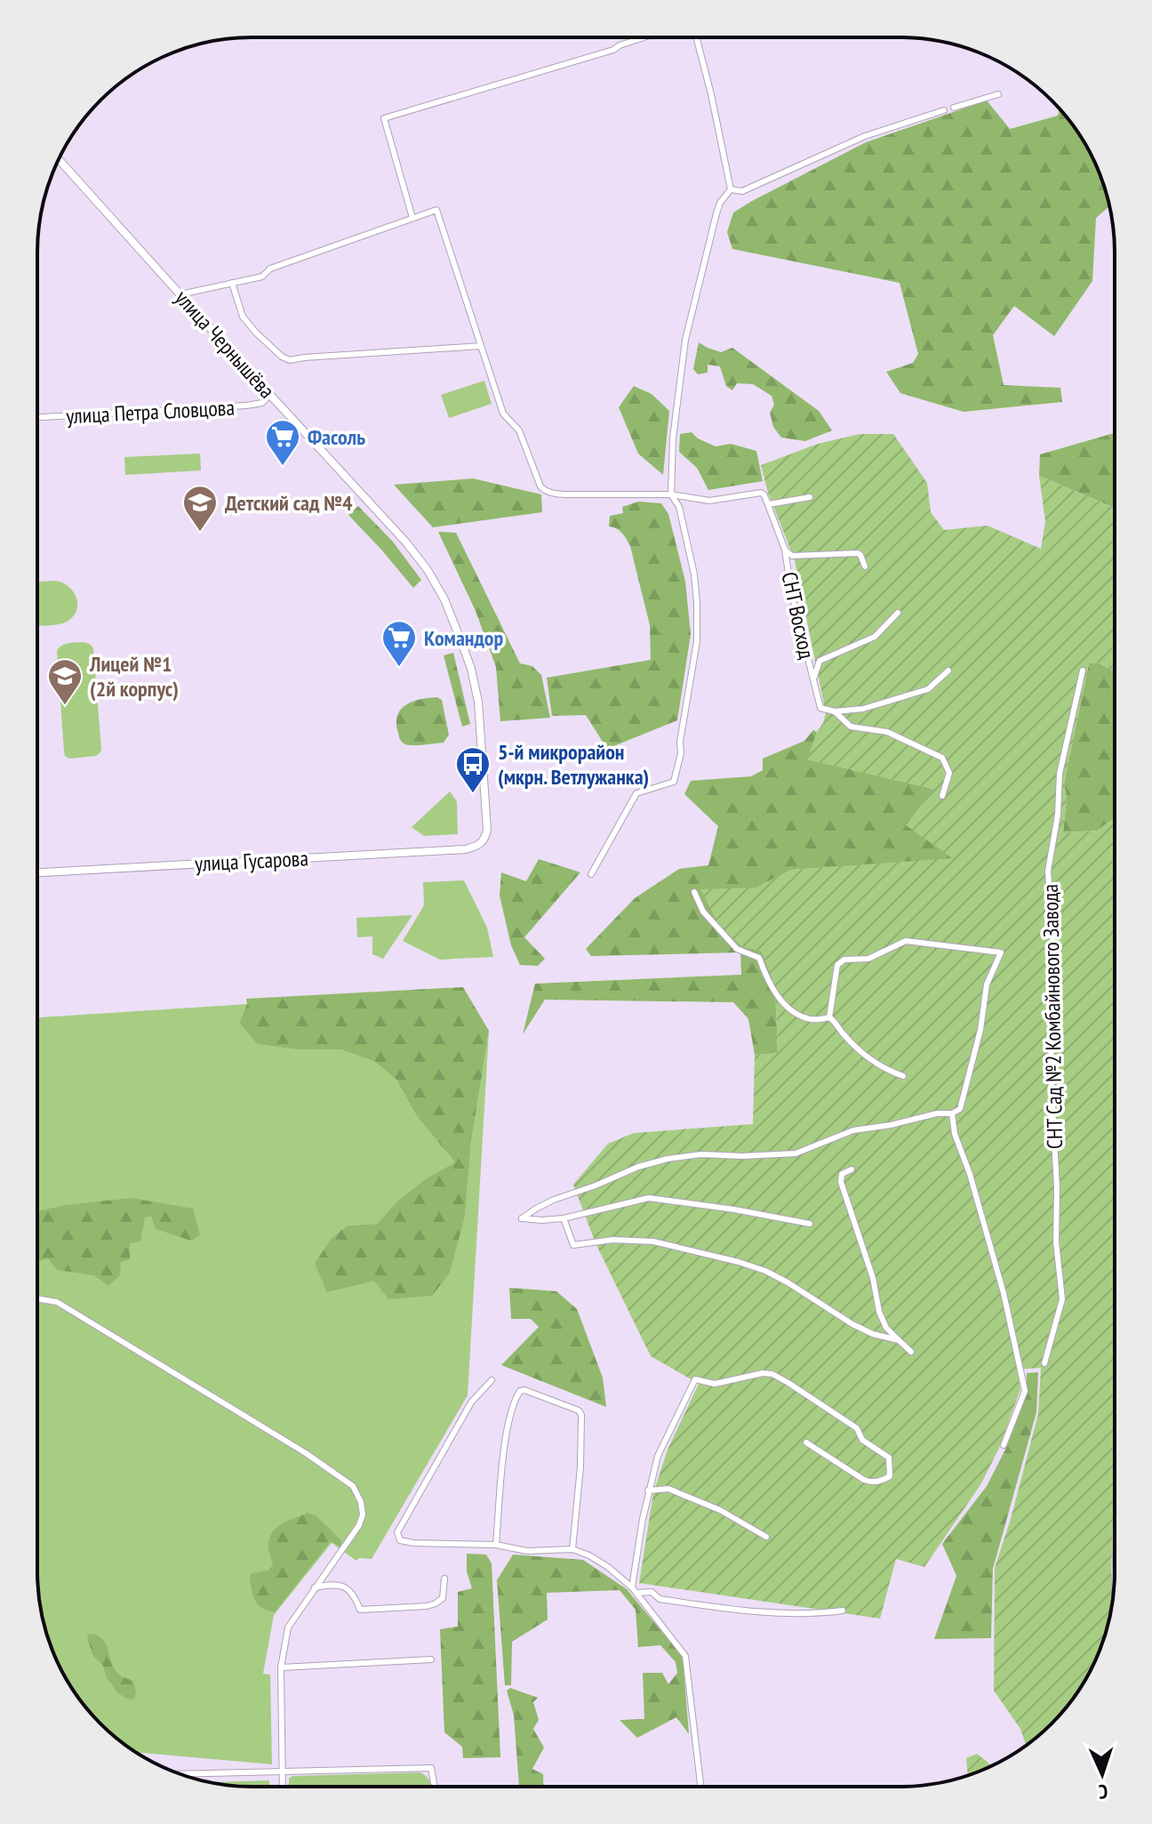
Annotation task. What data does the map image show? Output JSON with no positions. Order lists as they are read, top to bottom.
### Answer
{
  "streets": {
    "street": [
      "улица Чернышёва",
      "улица Петра Словцова",
      "СНТ Восход",
      "улица Гусарова",
      "СНТ Сад №2 Комбайнового Завода"
    ]
  },
  "crossings": [
    ["улица Чернышёва", "улица Петра Словцова"],
    ["улица Чернышёва", "улица Гусарова"]
  ],
  "places": {
    "supermarket": ["Фасоль", "Командор"],
    "school or university": ["Детский сад №4", "Лицей №1 (2й корпус)"],
    "bus stop": ["5-й микрорайон (мкрн. Ветлужанка)"]
  },
  "north": "bottom"
}
